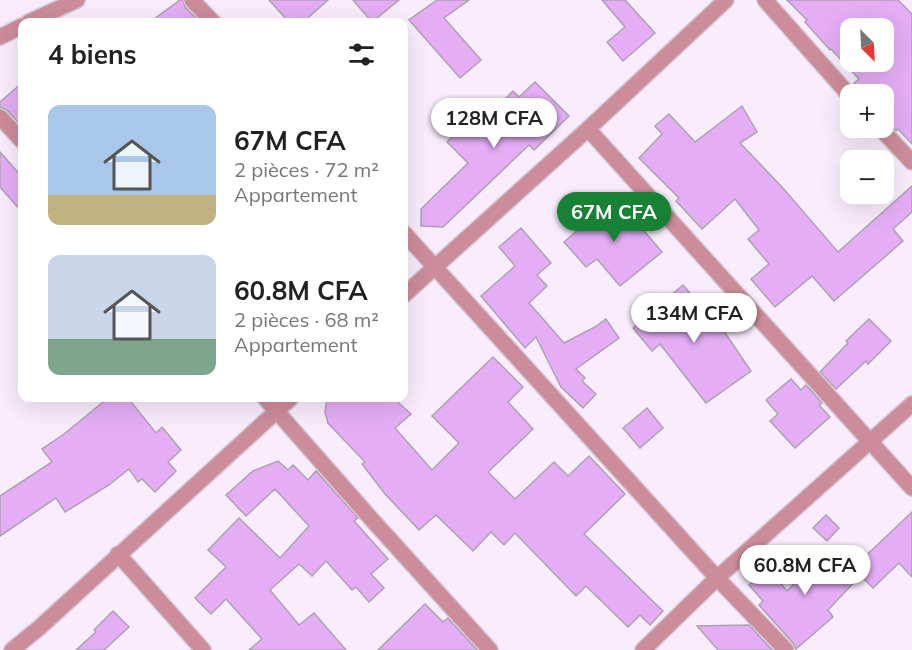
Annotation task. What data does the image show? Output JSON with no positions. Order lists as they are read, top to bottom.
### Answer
{
  "north": "bottom right",
  "page": {
    "map_buttons": ["+", "−"],
    "heading": "4 biens",
    "list": [
      {
        "name": "67M CFA",
        "note": "2 pièces · 72 m² · Appartement"
      },
      {
        "name": "60.8M CFA",
        "note": "2 pièces · 68 m² · Appartement"
      }
    ],
    "price": [
      "128M CFA",
      "67M CFA",
      "134M CFA",
      "60.8M CFA"
    ]
  }
}
